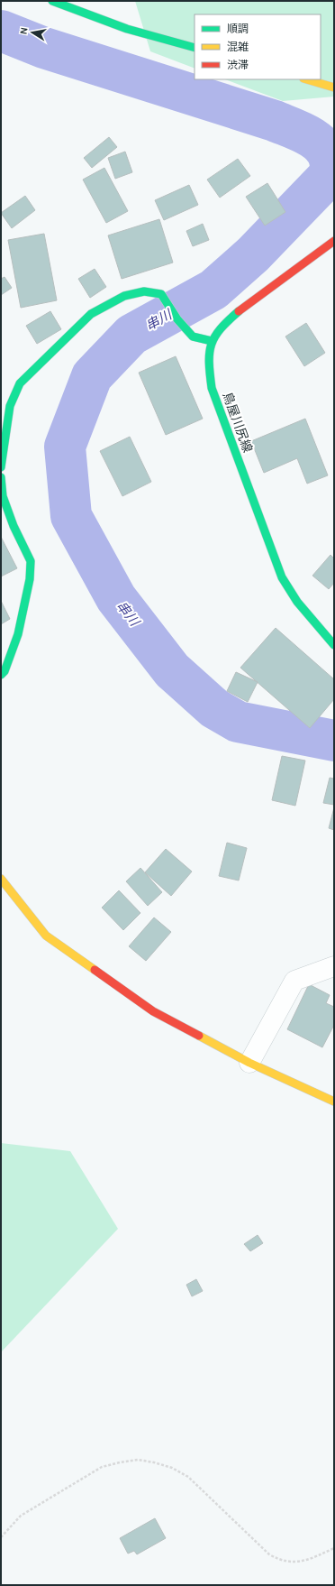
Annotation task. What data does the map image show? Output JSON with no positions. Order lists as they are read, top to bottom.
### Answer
{
  "streets": {
    "street": ["鳥屋川尻線"]
  },
  "water": ["串川"],
  "legend": ["順調", "混雑", "渋滞"],
  "north": "left"
}
